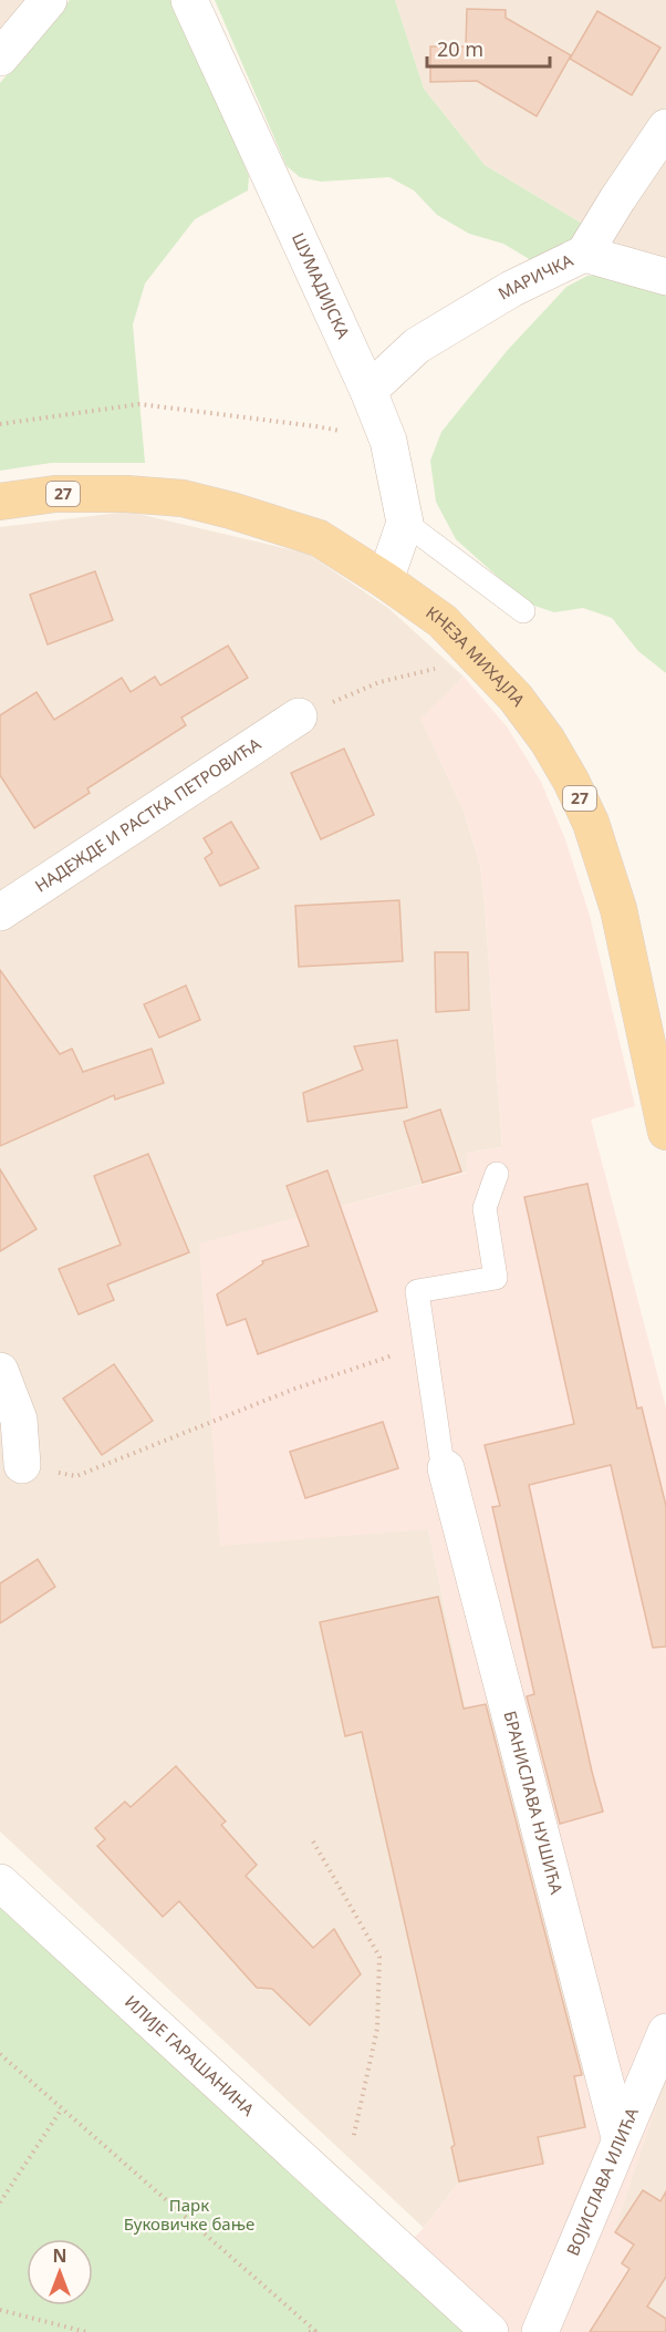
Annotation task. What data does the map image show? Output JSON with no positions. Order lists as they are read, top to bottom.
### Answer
{
  "streets": {
    "main road": ["27", "КНЕЗА МИХАЈЛА"],
    "street": [
      "МАРИЧКА",
      "ШУМАДИЈСКА",
      "НАДЕЖДЕ И РАСТКА ПЕТРОВИЋА",
      "БРАНИСЛАВА НУШИЋА",
      "ИЛИЈЕ ГАРАШАНИНА",
      "ВОЈИСЛАВА ИЛИЋА"
    ]
  },
  "crossings": [
    ["МАРИЧКА", "ШУМАДИЈСКА"],
    ["БРАНИСЛАВА НУШИЋА", "ВОЈИСЛАВА ИЛИЋА"]
  ],
  "parks": ["Парк Буковичке бање"],
  "scale_bar": "20 m",
  "north": "top"
}
